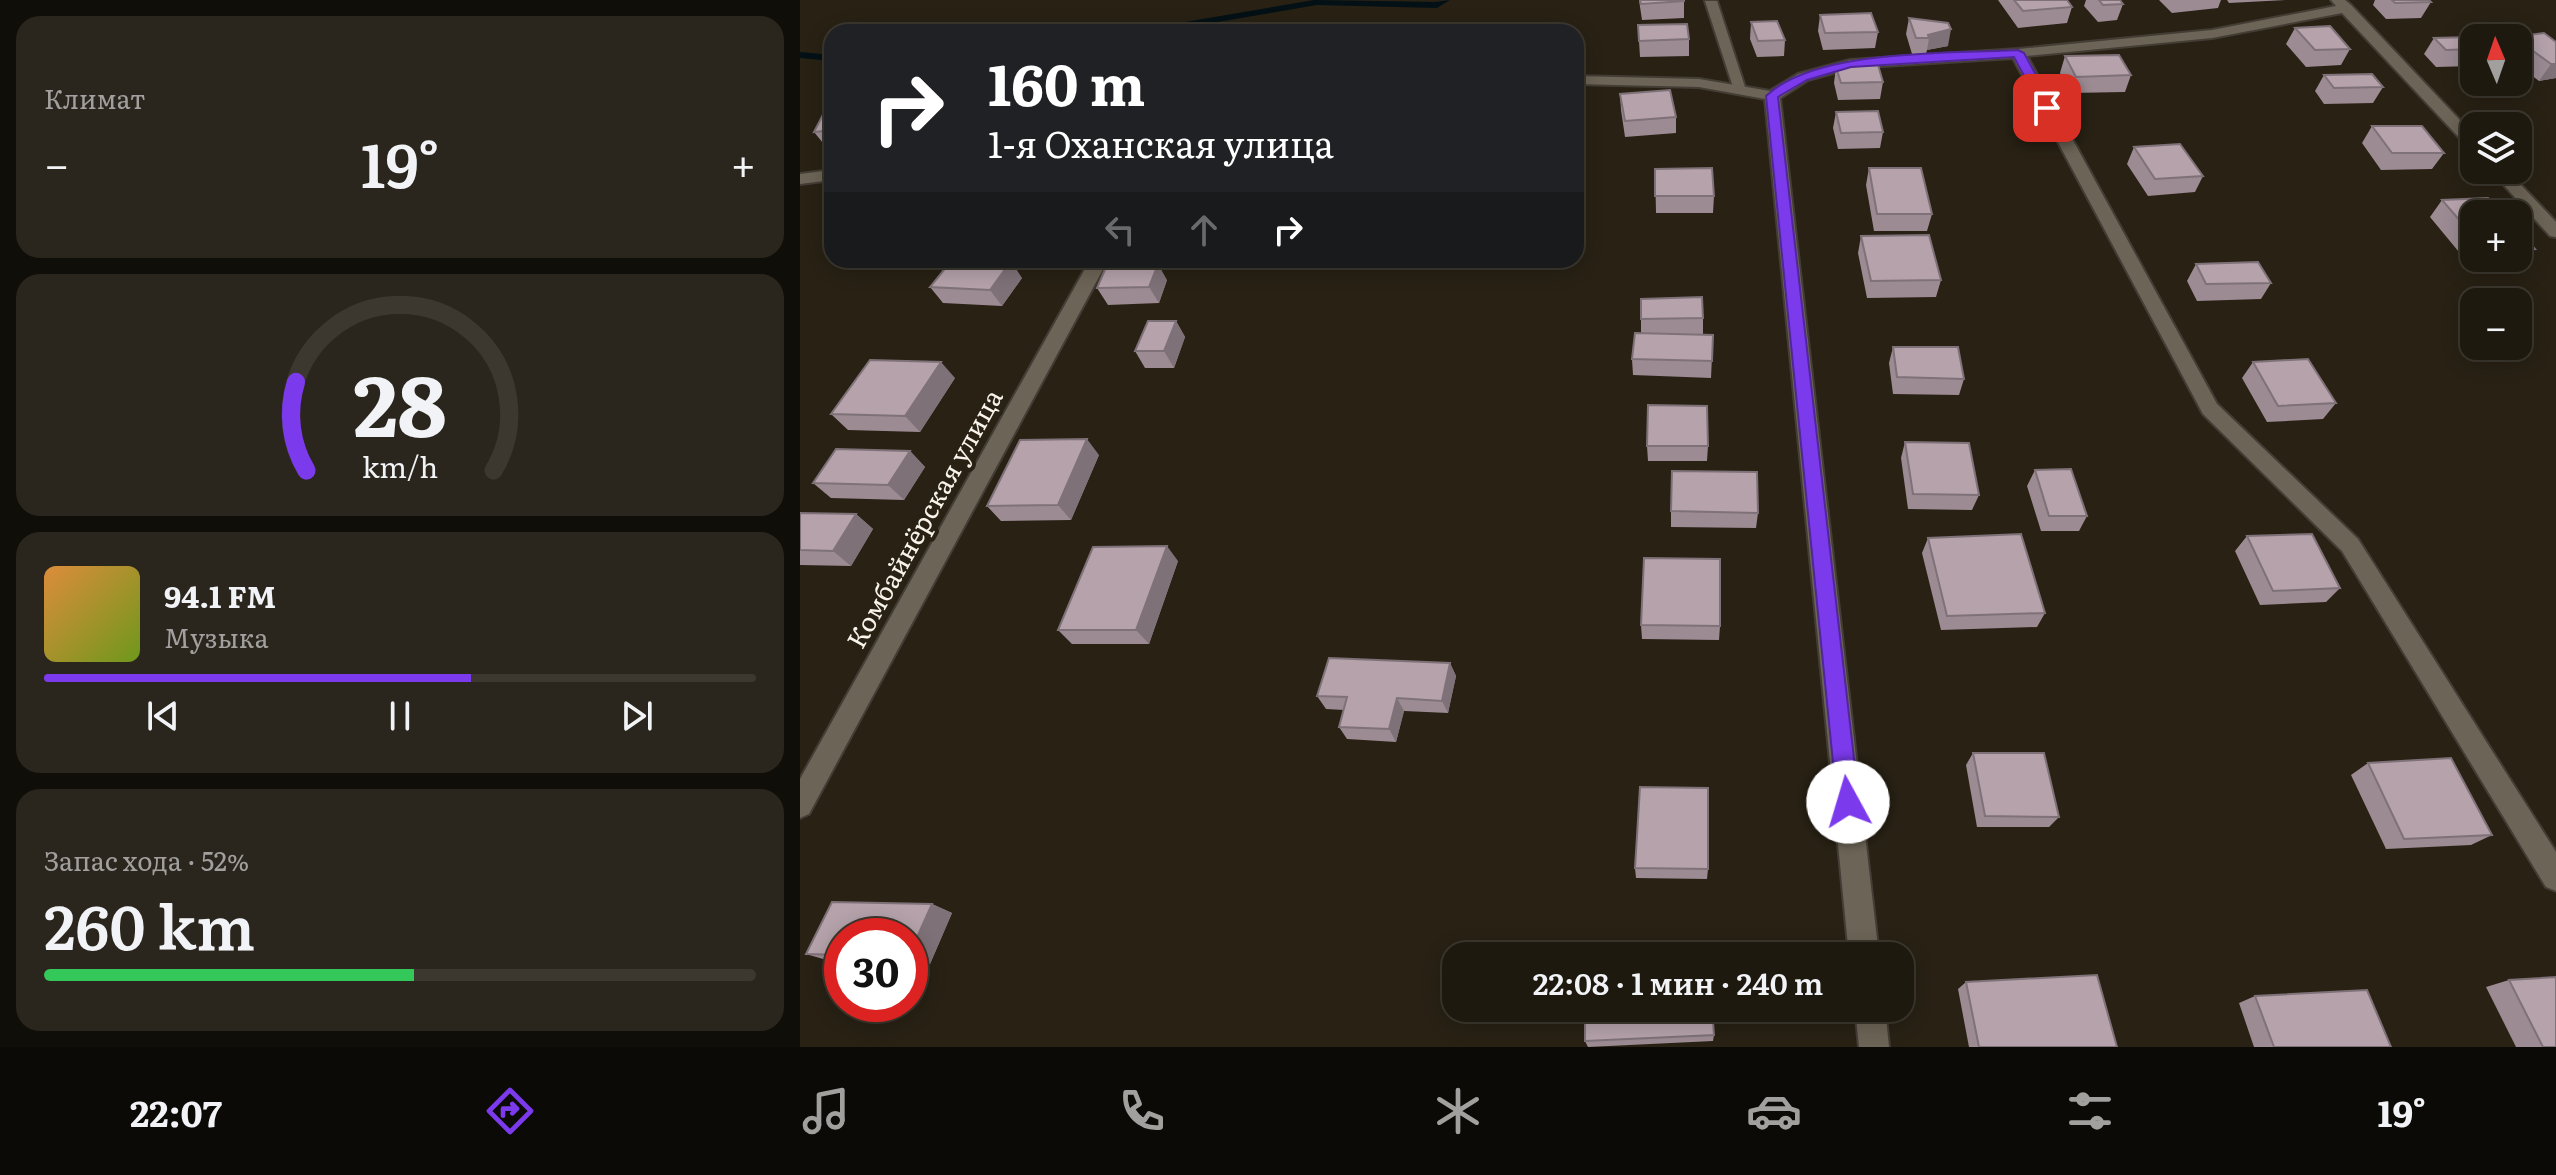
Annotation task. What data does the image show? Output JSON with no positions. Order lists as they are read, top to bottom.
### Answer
{
  "streets": {
    "street": ["Комбайнёрская улица"]
  },
  "north": "top",
  "page": {
    "tile": [
      "Климат",
      ["Запас хода · 52%", "260 km"]
    ],
    "map_buttons": ["+", "−"],
    "turn": ["160 m", "1-я Оханская улица"],
    "heat": ["−", "19°", "+"],
    "song": ["94.1 FM", "Музыка"],
    "limit": "30",
    "trip": "22:08 · 1 мин · 240 m",
    "tabs": ["22:07", "19°"],
    "gauge": ["28", "km/h"]
  }
}
